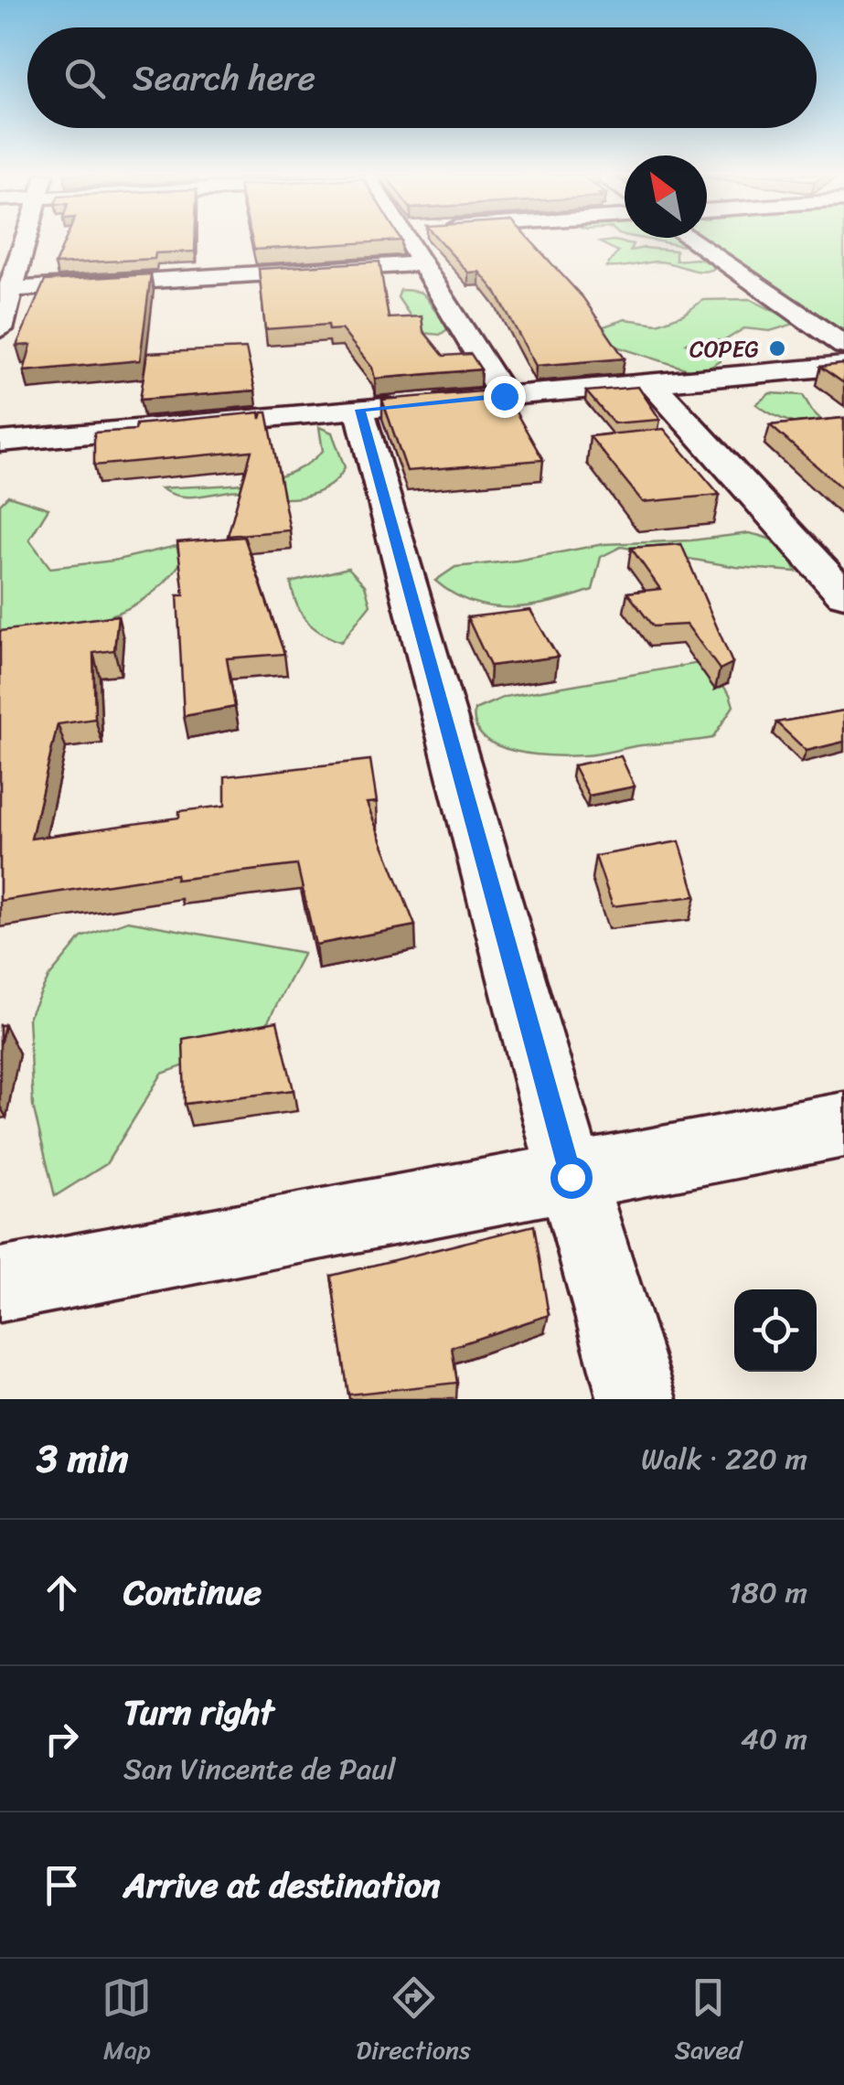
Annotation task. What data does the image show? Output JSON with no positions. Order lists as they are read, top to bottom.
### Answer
{
  "places": ["COPEG"],
  "north": "top left",
  "page": {
    "search": "Search here",
    "heading": ["3 min", "Walk · 220 m"],
    "list": [
      ["Continue", "180 m"],
      ["Turn right", "San Vincente de Paul", "40 m"],
      "Arrive at destination"
    ],
    "nav": ["Map", "Directions", "Saved"]
  }
}
